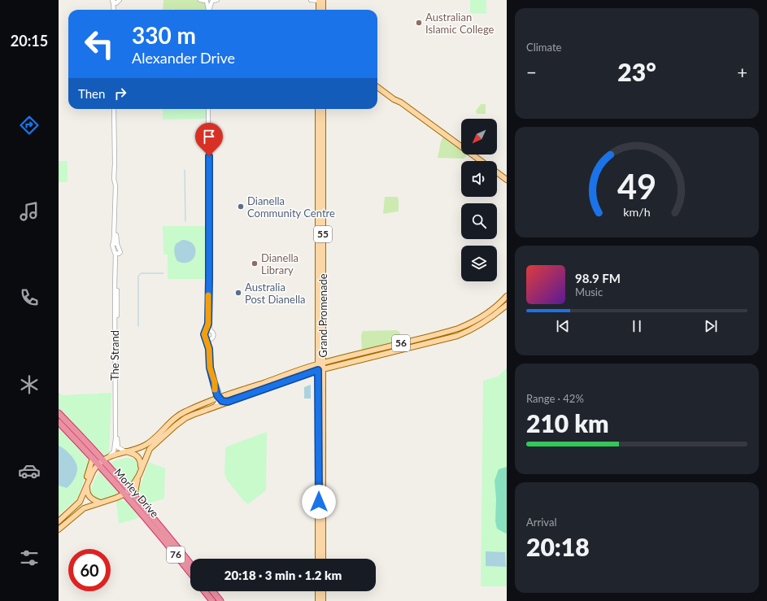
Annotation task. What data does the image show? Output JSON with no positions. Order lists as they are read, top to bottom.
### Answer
{
  "streets": {
    "highway": ["Morley Drive", "76"],
    "main road": ["55", "Grand Promenade", "56"],
    "street": ["The Strand"]
  },
  "crossings": [
    ["Grand Promenade", "56"],
    ["56", "The Strand"],
    ["56", "Morley Drive"]
  ],
  "places": [
    "Australian Islamic College",
    "Dianella Community Centre",
    "Dianella Library",
    "Australia Post Dianella"
  ],
  "north": "bottom left",
  "page": {
    "tabs": "20:15",
    "tile": [
      "Climate",
      ["Range · 42%", "210 km"],
      ["Arrival", "20:18"]
    ],
    "turn": ["330 m", "Alexander Drive"],
    "heat": ["−", "23°", "+"],
    "then": "Then",
    "song": ["98.9 FM", "Music"],
    "limit": "60",
    "trip": "20:18 · 3 min · 1.2 km",
    "gauge": ["49", "km/h"]
  }
}
